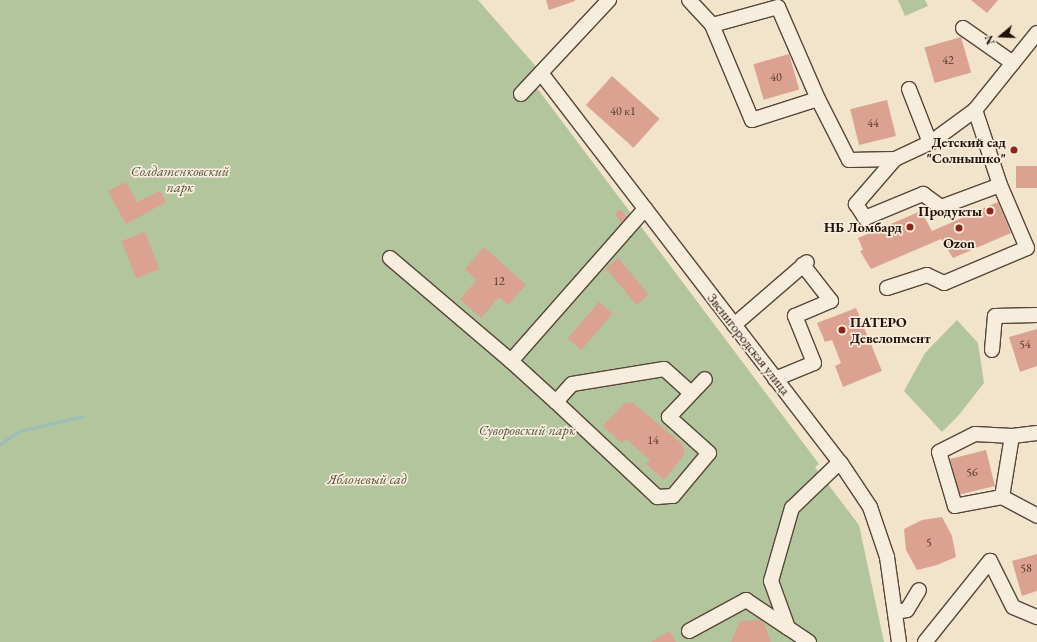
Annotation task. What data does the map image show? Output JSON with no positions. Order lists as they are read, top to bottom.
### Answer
{
  "streets": {
    "street": ["Звенигородская улица"]
  },
  "parks": ["Солдатенковский парк", "Суворовский парк", "Яблоневый сад"],
  "places": [
    "Детский сад \"Солнышко\"",
    "Продукты",
    "НБ Ломбард",
    "Ozon",
    "ПАТЕРО Девелопмент"
  ],
  "house_numbers": [
    "42",
    "40",
    "40 к1",
    "44",
    "12",
    "54",
    "14",
    "56",
    "5",
    "58"
  ],
  "north": "left"
}
